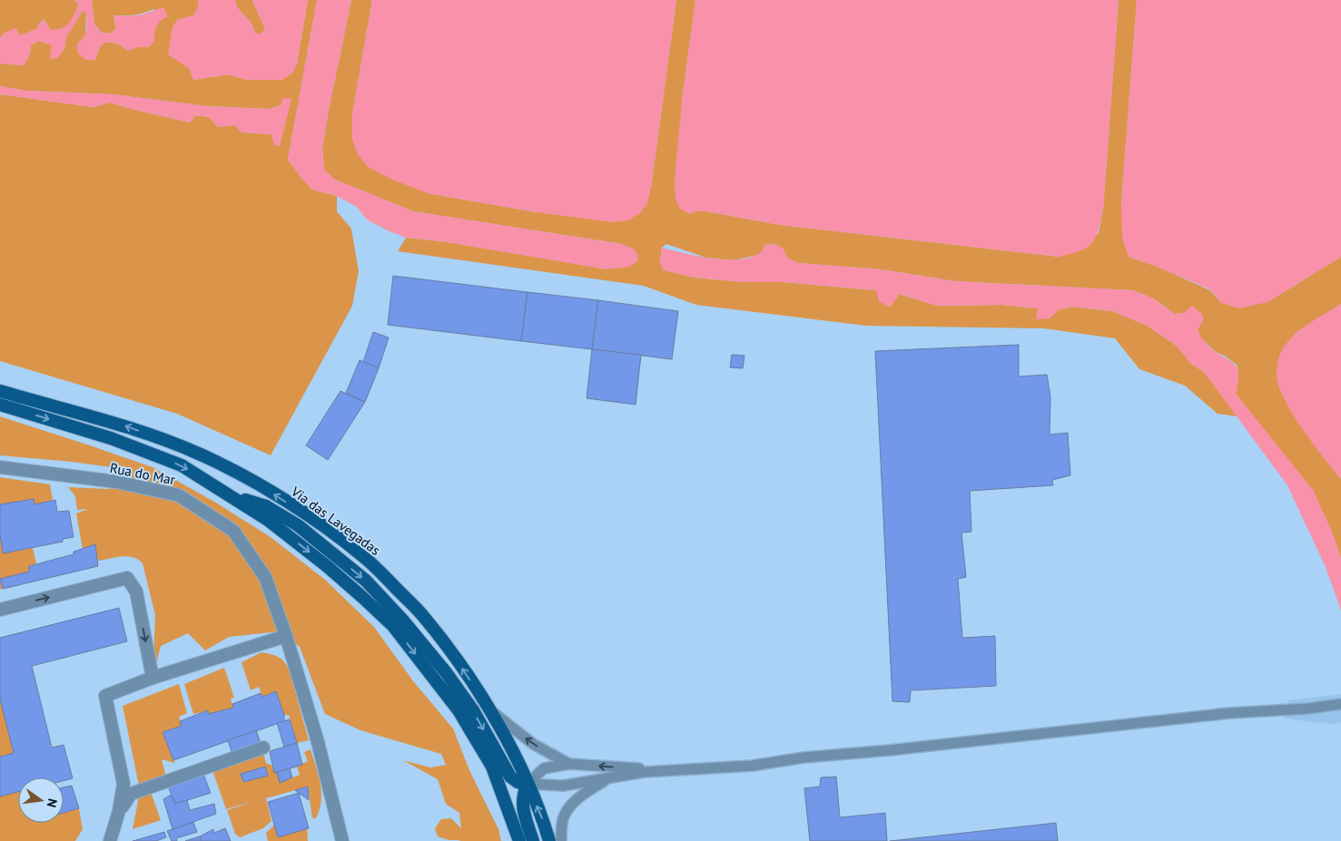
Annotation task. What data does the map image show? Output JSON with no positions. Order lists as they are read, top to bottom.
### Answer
{
  "streets": {
    "main road": ["Via das Lavegadas"],
    "street": ["Rua do Mar"]
  },
  "north": "right"
}
